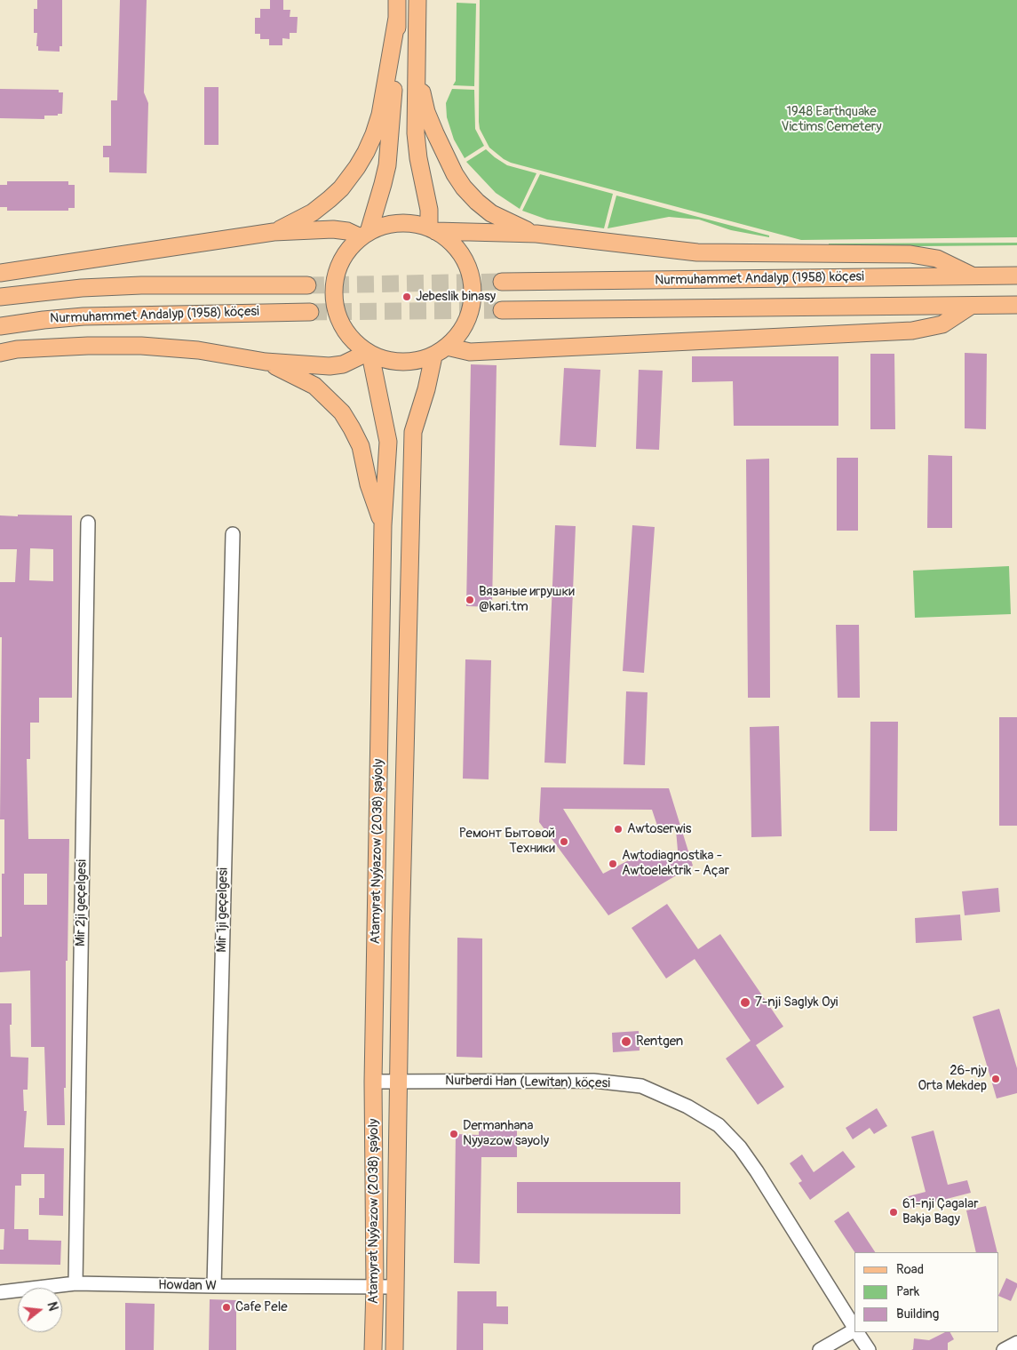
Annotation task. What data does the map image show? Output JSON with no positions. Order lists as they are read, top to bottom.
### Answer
{
  "streets": {
    "main road": ["Nurmuhammet Andalyp (1958) köçesi", "Atamyrat Nyýazow (2038) şaýoly"],
    "street": [
      "Mir 2ji geçelgesi",
      "Mir 1ji geçelgesi",
      "Nurberdi Han (Lewitan) köçesi",
      "Howdan W"
    ]
  },
  "crossings": [
    ["Atamyrat Nyýazow (2038) şaýoly", "Nurberdi Han (Lewitan) köçesi"],
    ["Atamyrat Nyýazow (2038) şaýoly", "Howdan W"],
    ["Mir 2ji geçelgesi", "Howdan W"],
    ["Mir 1ji geçelgesi", "Howdan W"]
  ],
  "parks": ["1948 Earthquake Victims Cemetery"],
  "places": [
    "Jebeslik binasy",
    "Вязаные игрушки @kari.tm",
    "Awtoserwis",
    "Ремонт Бытовой Техники",
    "Awtodiagnostika - Awtoelektrik - Açar",
    "7-nji Saglyk Oyi",
    "Rentgen",
    "26-njy Orta Mekdep",
    "Dermanhana Nyyazow sayoly",
    "61-nji Çagalar Bakja Bagy",
    "Cafe Pele"
  ],
  "legend": ["Road", "Park", "Building"],
  "north": "right"
}
